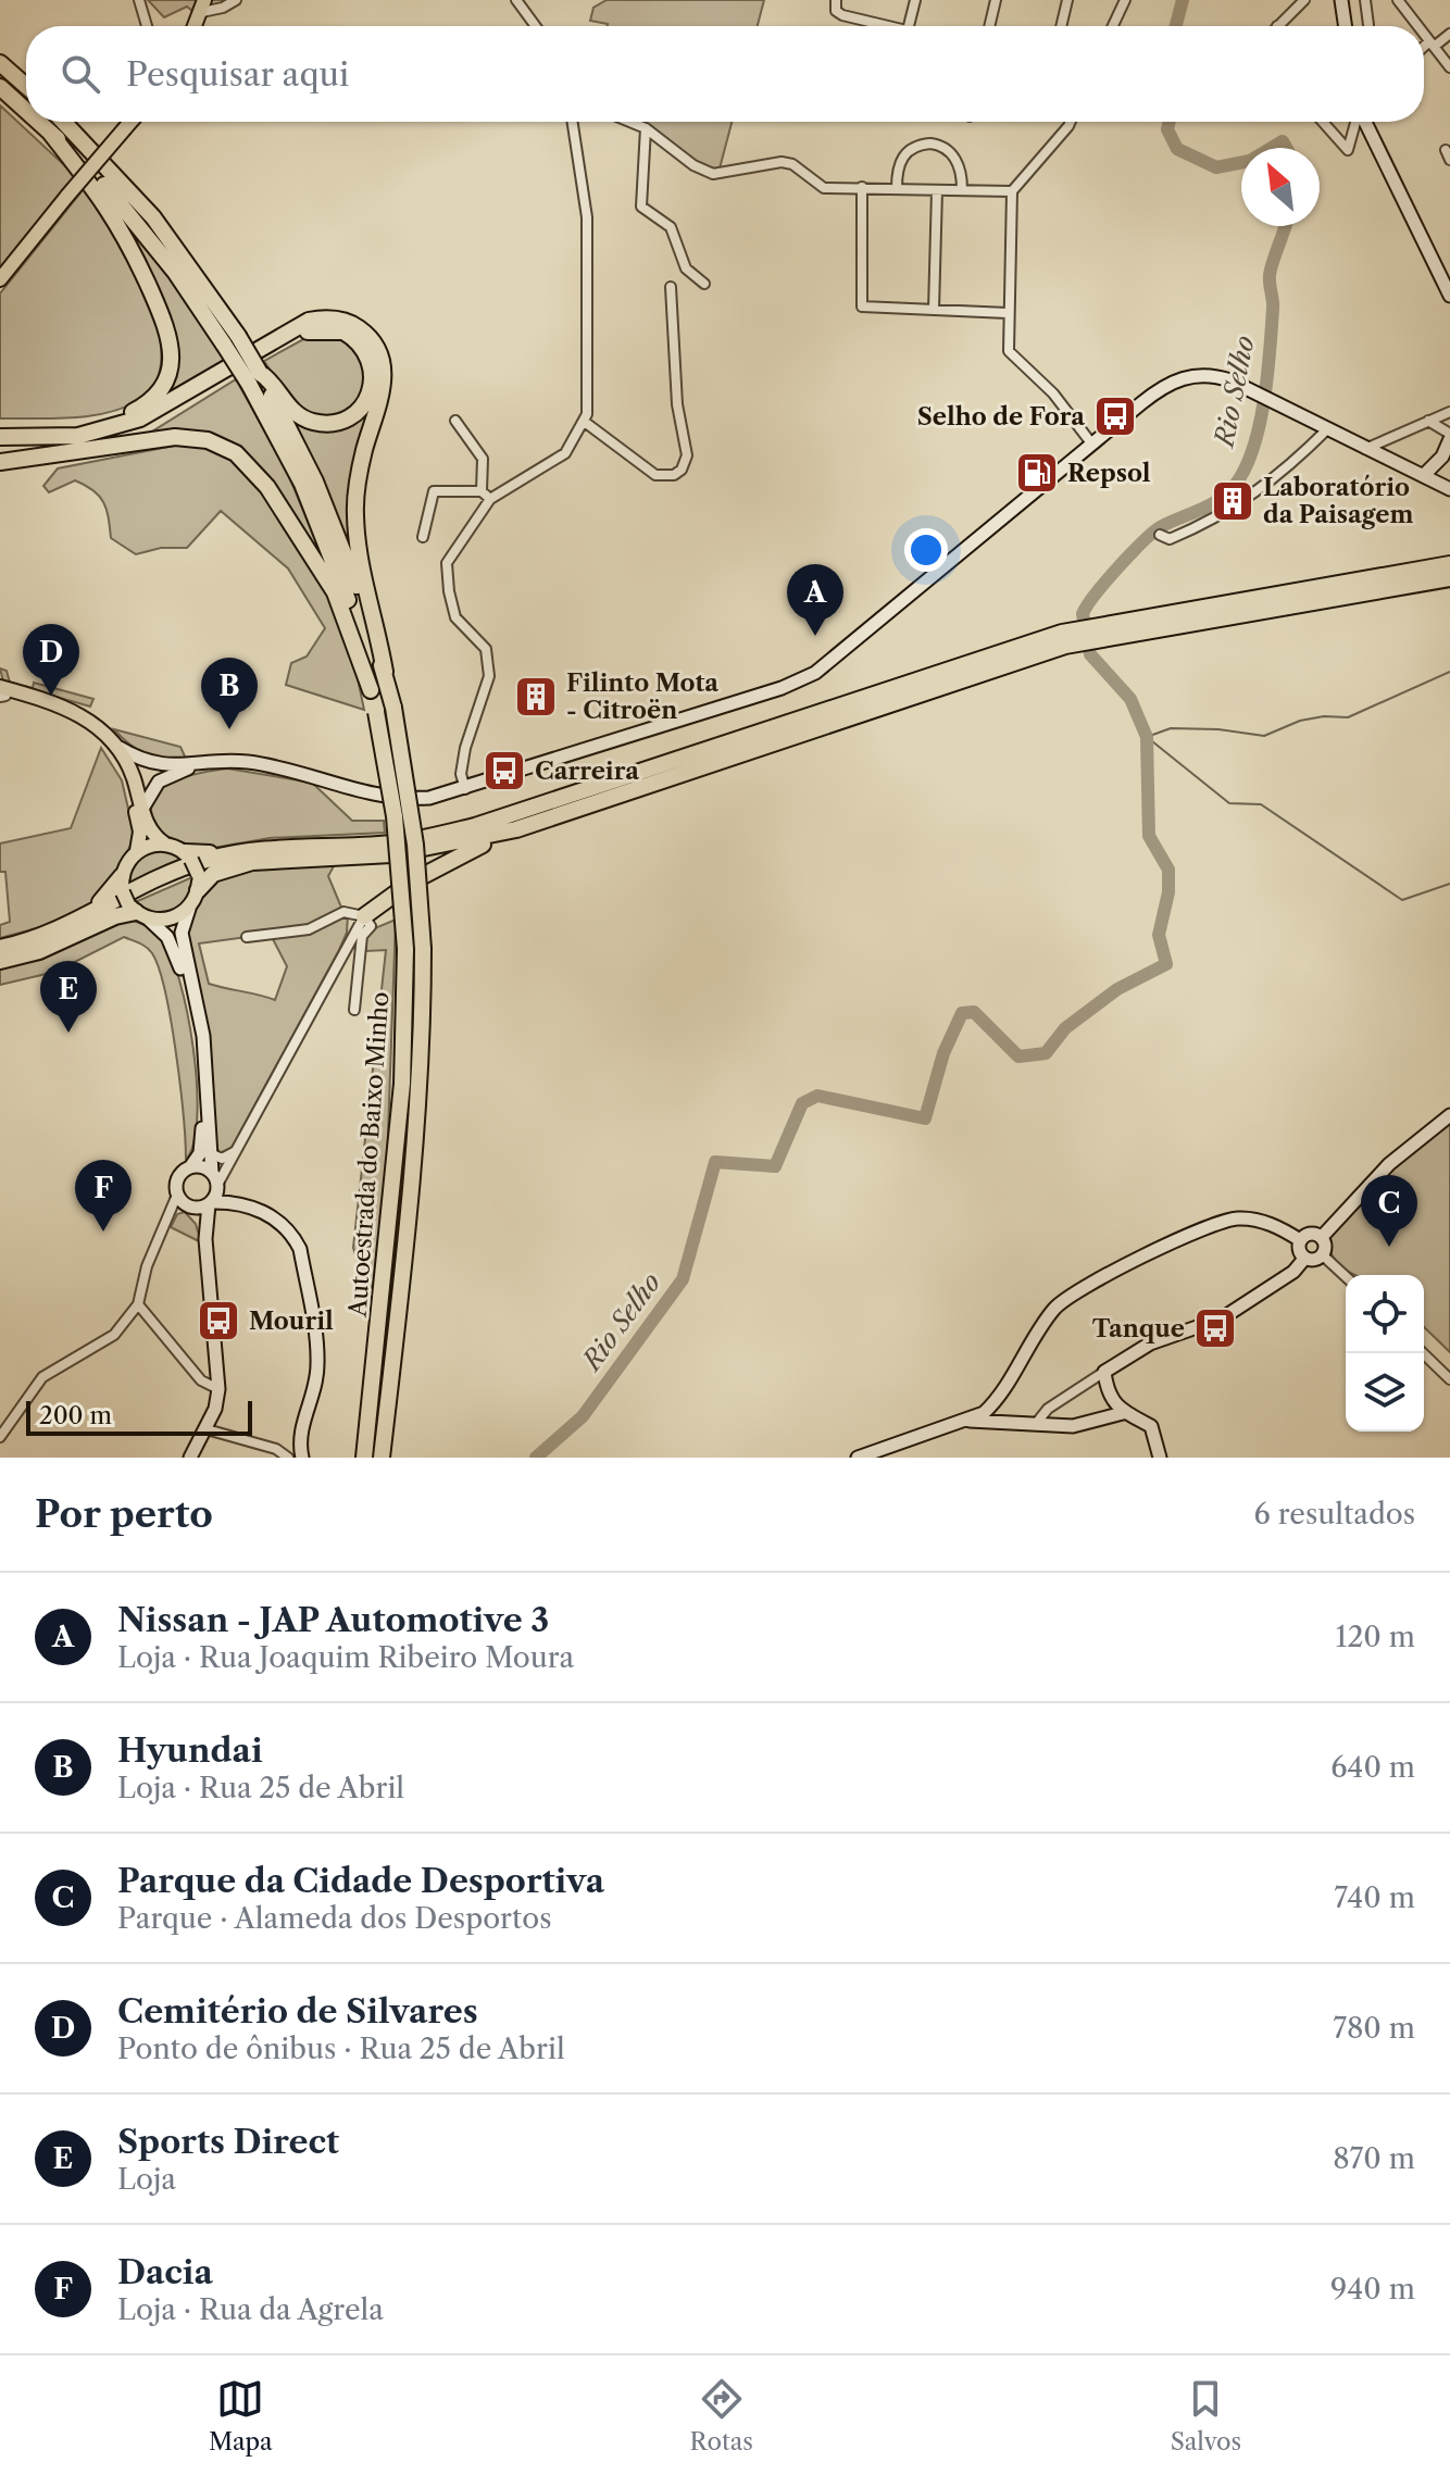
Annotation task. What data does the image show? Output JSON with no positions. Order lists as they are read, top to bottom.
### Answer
{
  "streets": {
    "highway": ["Autoestrada do Baixo Minho"]
  },
  "water": ["Rio Selho"],
  "places": {
    "bus stop": [
      "Selho de Fora",
      "Carreira",
      "Mouril",
      "Tanque"
    ],
    "fuel station": ["Repsol"],
    "building": ["Laboratório da Paisagem", "Filinto Mota - Citroën"]
  },
  "scale_bar": "200 m",
  "north": "top left",
  "page": {
    "search": "Pesquisar aqui",
    "pins": [
      "A",
      "D",
      "B",
      "E",
      "F",
      "C"
    ],
    "scale": "200 m",
    "heading": ["Por perto", "6 resultados"],
    "list": [
      {
        "mark": "A",
        "name": "Nissan - JAP Automotive 3",
        "note": "Loja · Rua Joaquim Ribeiro Moura",
        "value": "120 m"
      },
      {
        "mark": "B",
        "name": "Hyundai",
        "note": "Loja · Rua 25 de Abril",
        "value": "640 m"
      },
      {
        "mark": "C",
        "name": "Parque da Cidade Desportiva",
        "note": "Parque · Alameda dos Desportos",
        "value": "740 m"
      },
      {
        "mark": "D",
        "name": "Cemitério de Silvares",
        "note": "Ponto de ônibus · Rua 25 de Abril",
        "value": "780 m"
      },
      {
        "mark": "E",
        "name": "Sports Direct",
        "note": "Loja",
        "value": "870 m"
      },
      {
        "mark": "F",
        "name": "Dacia",
        "note": "Loja · Rua da Agrela",
        "value": "940 m"
      }
    ],
    "nav": ["Mapa", "Rotas", "Salvos"]
  }
}
